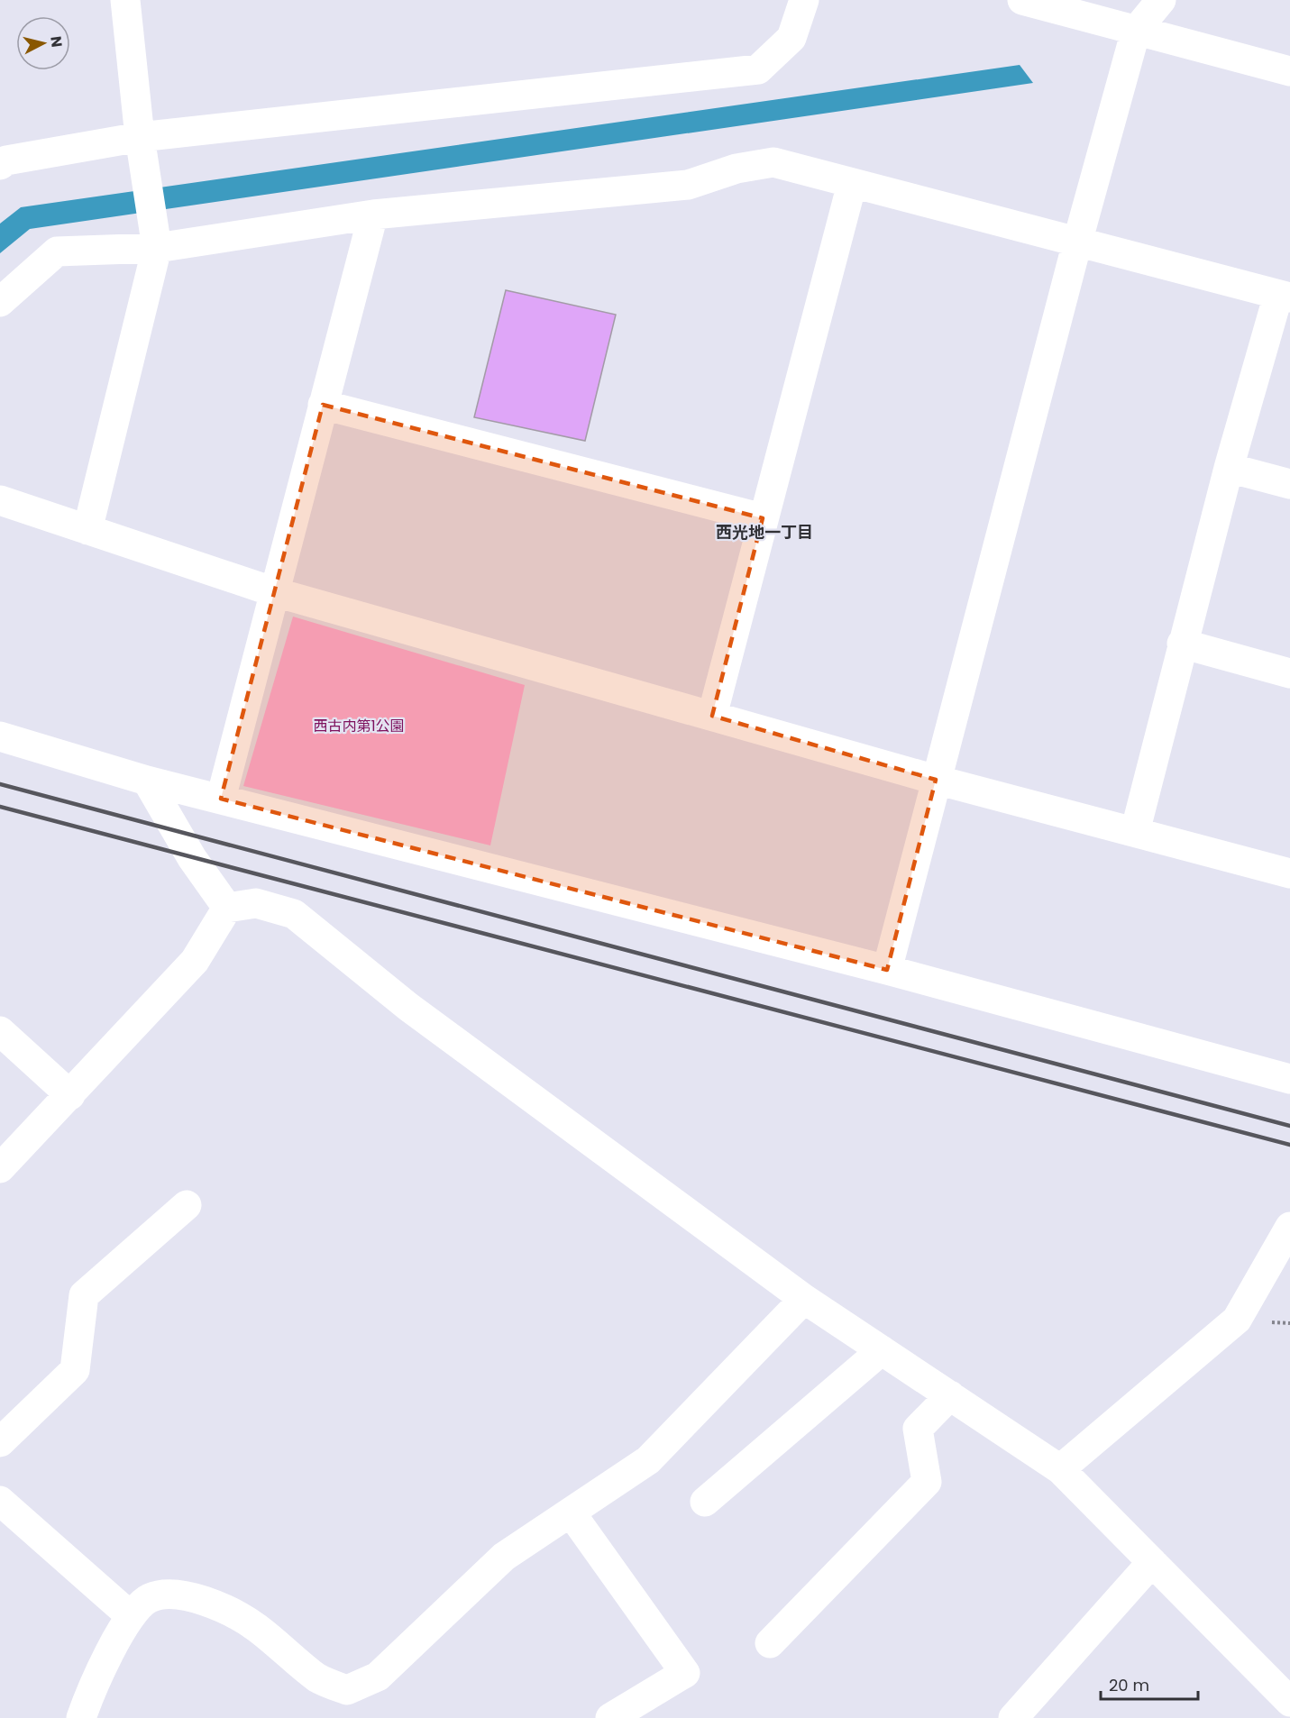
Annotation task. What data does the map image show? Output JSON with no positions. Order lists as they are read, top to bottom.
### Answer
{
  "districts": ["西光地一丁目"],
  "parks": ["西古内第1公園"],
  "scale_bar": "20 m",
  "north": "right"
}
